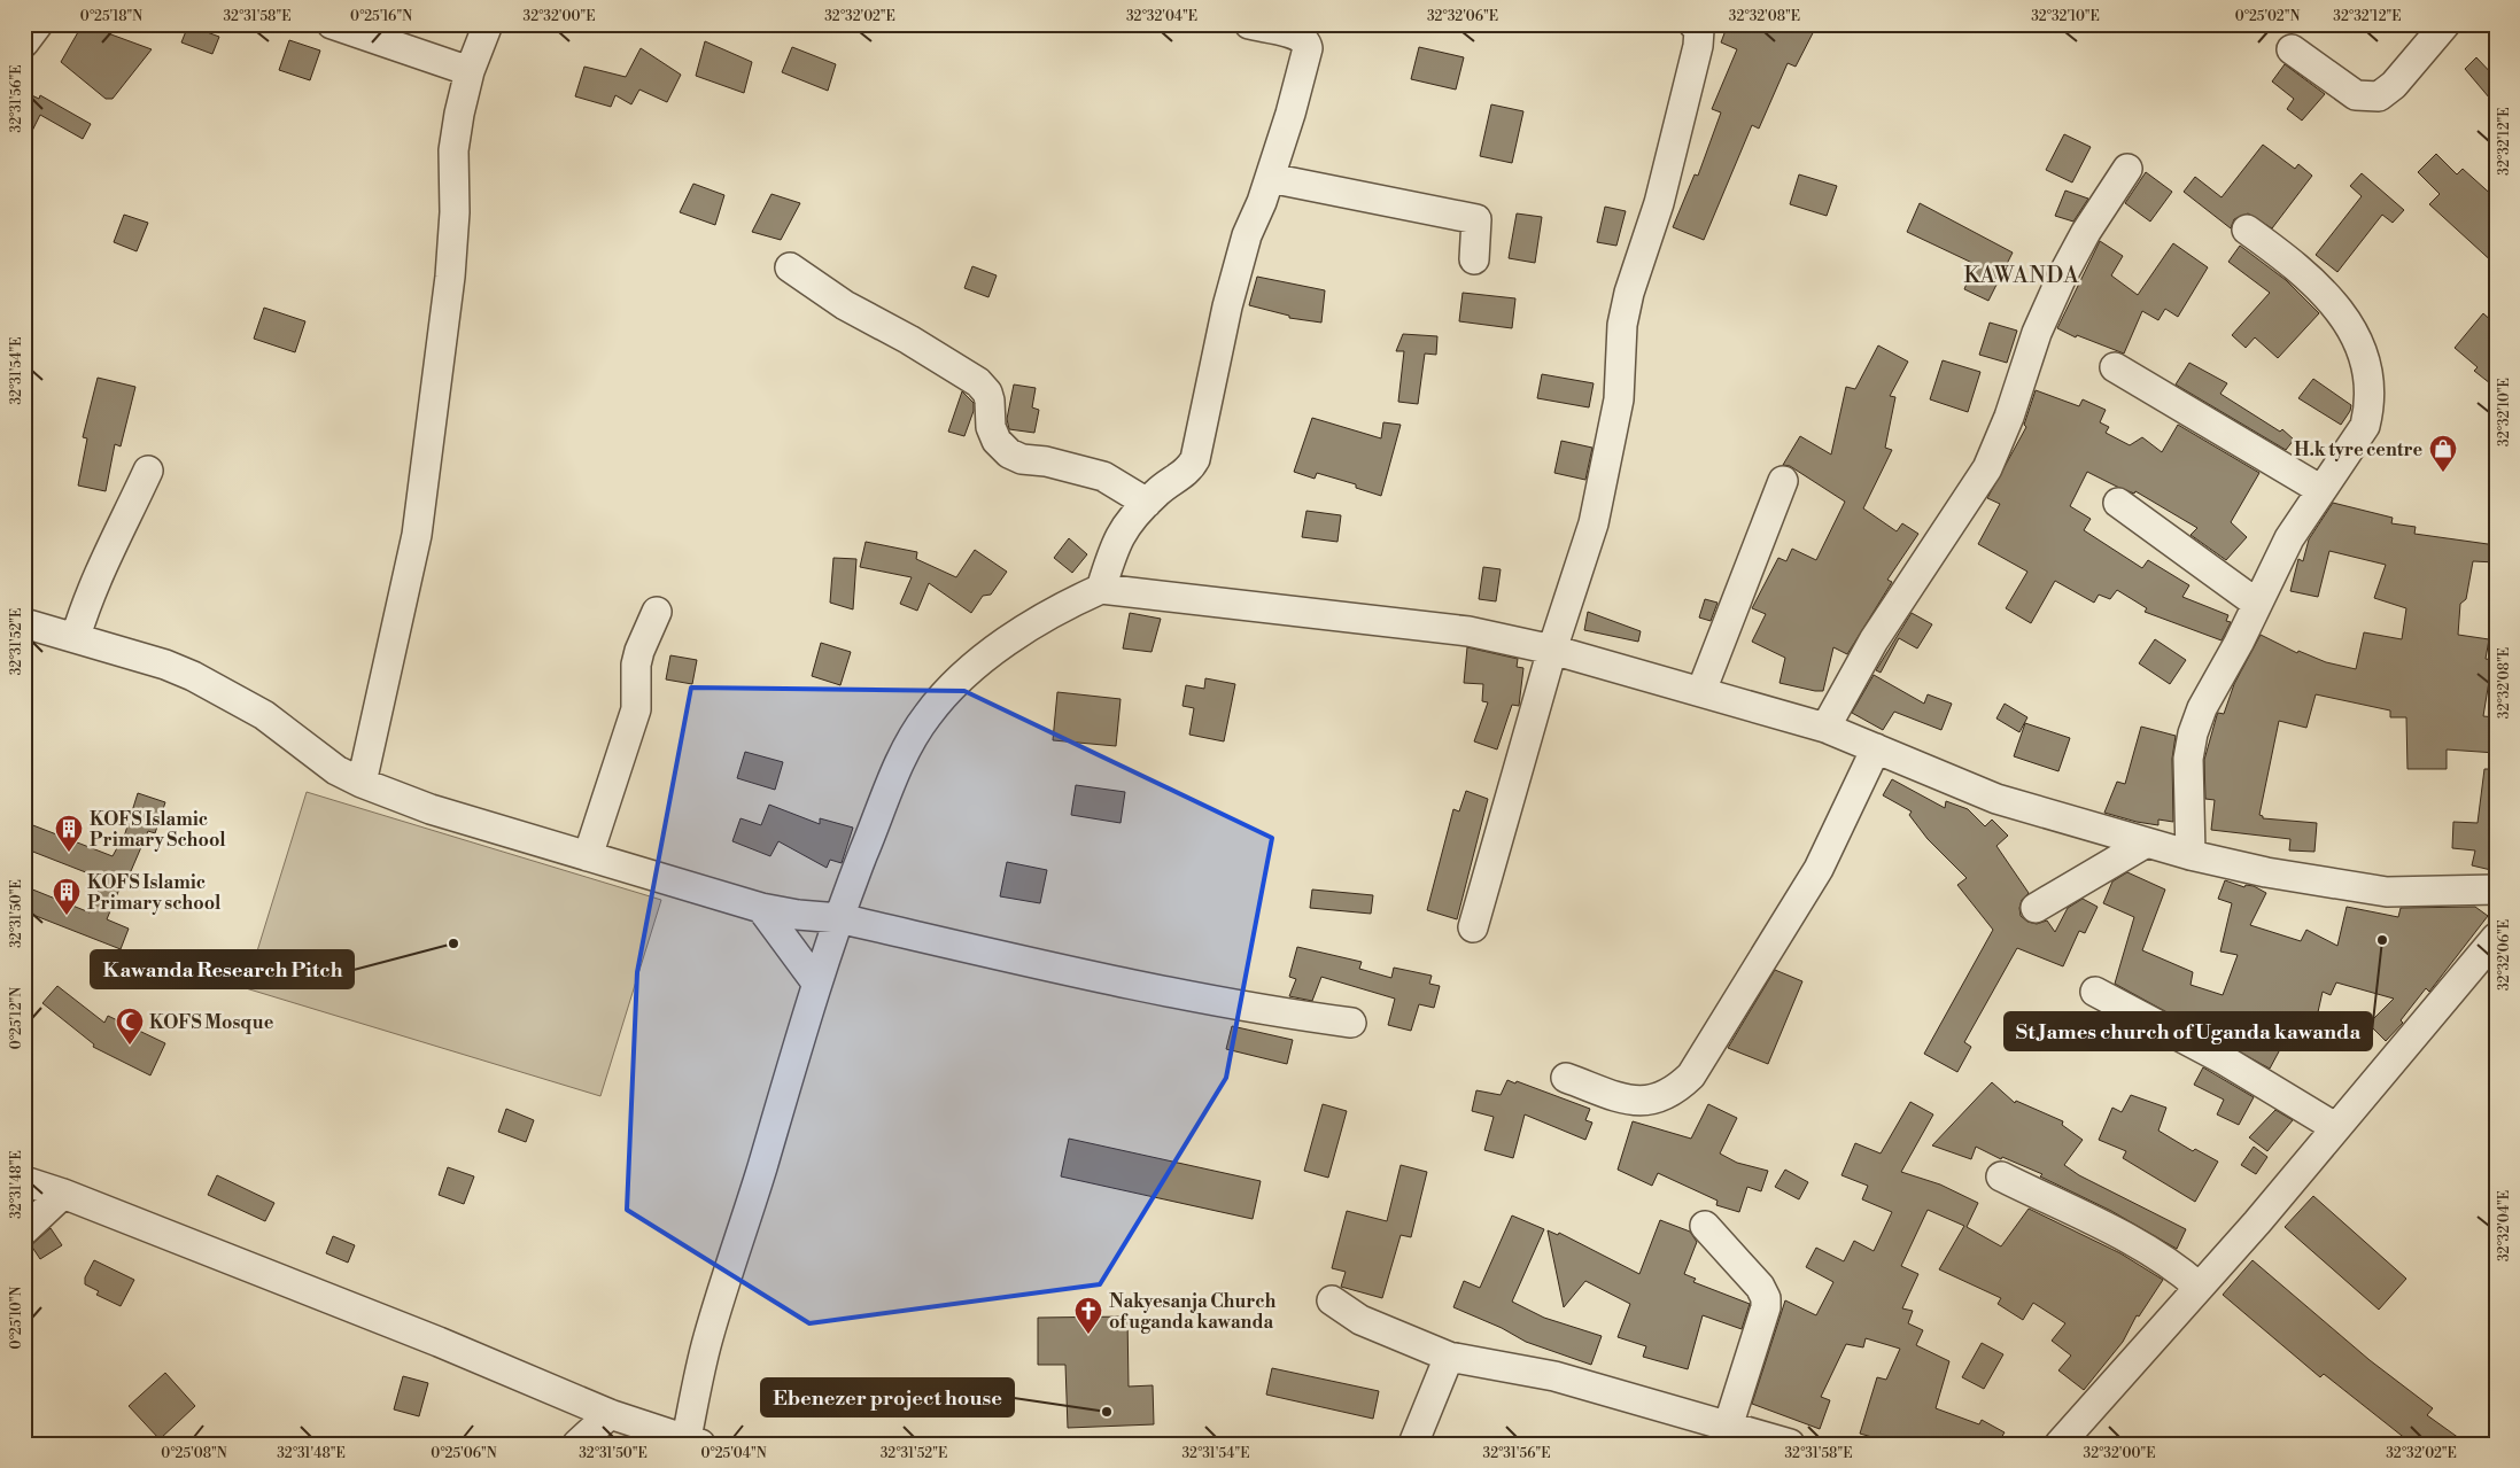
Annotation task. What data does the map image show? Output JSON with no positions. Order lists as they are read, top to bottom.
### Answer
{
  "districts": ["KAWANDA"],
  "places": {
    "shop": ["H.k tyre centre"],
    "building": ["KOFS Islamic Primary School", "KOFS Islamic Primary school"],
    "other": ["St James church of Uganda kawanda", "Kawanda Research Pitch", "Ebenezer project house"],
    "mosque": ["KOFS Mosque"],
    "church": ["Nakyesanja Church of uganda kawanda"]
  },
  "coordinates": [
    "0°25'18\"N",
    "32°31'58\"E",
    "0°25'16\"N",
    "32°32'00\"E",
    "32°32'02\"E",
    "32°32'04\"E",
    "32°32'06\"E",
    "32°32'08\"E",
    "32°32'10\"E",
    "0°25'02\"N",
    "32°32'12\"E",
    "32°31'56\"E",
    "32°31'54\"E",
    "32°31'52\"E",
    "32°31'50\"E",
    "0°25'12\"N",
    "32°31'48\"E",
    "0°25'10\"N",
    "0°25'08\"N",
    "0°25'06\"N",
    "0°25'04\"N"
  ]
}
